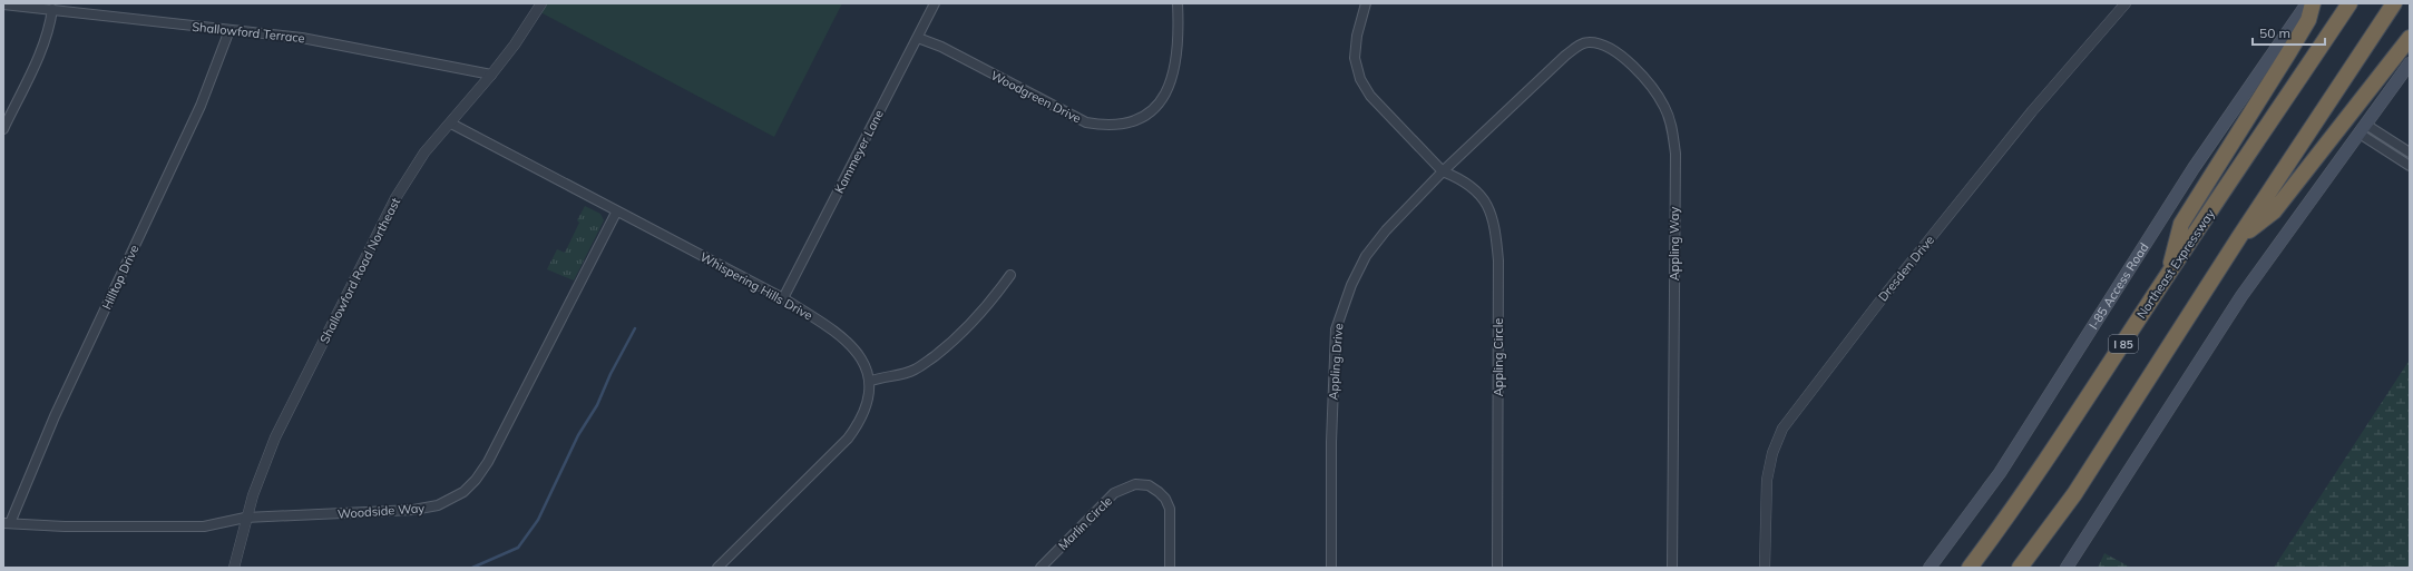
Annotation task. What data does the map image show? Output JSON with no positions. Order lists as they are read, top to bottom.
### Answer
{
  "streets": {
    "highway": ["Northeast Expressway", "I 85"],
    "main road": ["I-85 Access Road"],
    "street": [
      "Shallowford Terrace",
      "Woodgreen Drive",
      "Kammeyer Lane",
      "Appling Way",
      "Dresden Drive",
      "Shallowford Road Northeast",
      "Hilltop Drive",
      "Whispering Hills Drive",
      "Appling Circle",
      "Appling Drive",
      "Woodside Way",
      "Marlin Circle"
    ]
  },
  "crossings": [
    ["Shallowford Terrace", "Shallowford Road Northeast"],
    ["Shallowford Terrace", "Hilltop Drive"],
    ["Woodgreen Drive", "Kammeyer Lane"],
    ["Kammeyer Lane", "Whispering Hills Drive"],
    ["Appling Way", "Appling Drive"],
    ["Shallowford Road Northeast", "Whispering Hills Drive"],
    ["Shallowford Road Northeast", "Woodside Way"],
    ["Hilltop Drive", "Woodside Way"],
    ["Whispering Hills Drive", "Woodside Way"],
    ["Appling Circle", "Appling Drive"]
  ],
  "scale_bar": "50 m"
}
